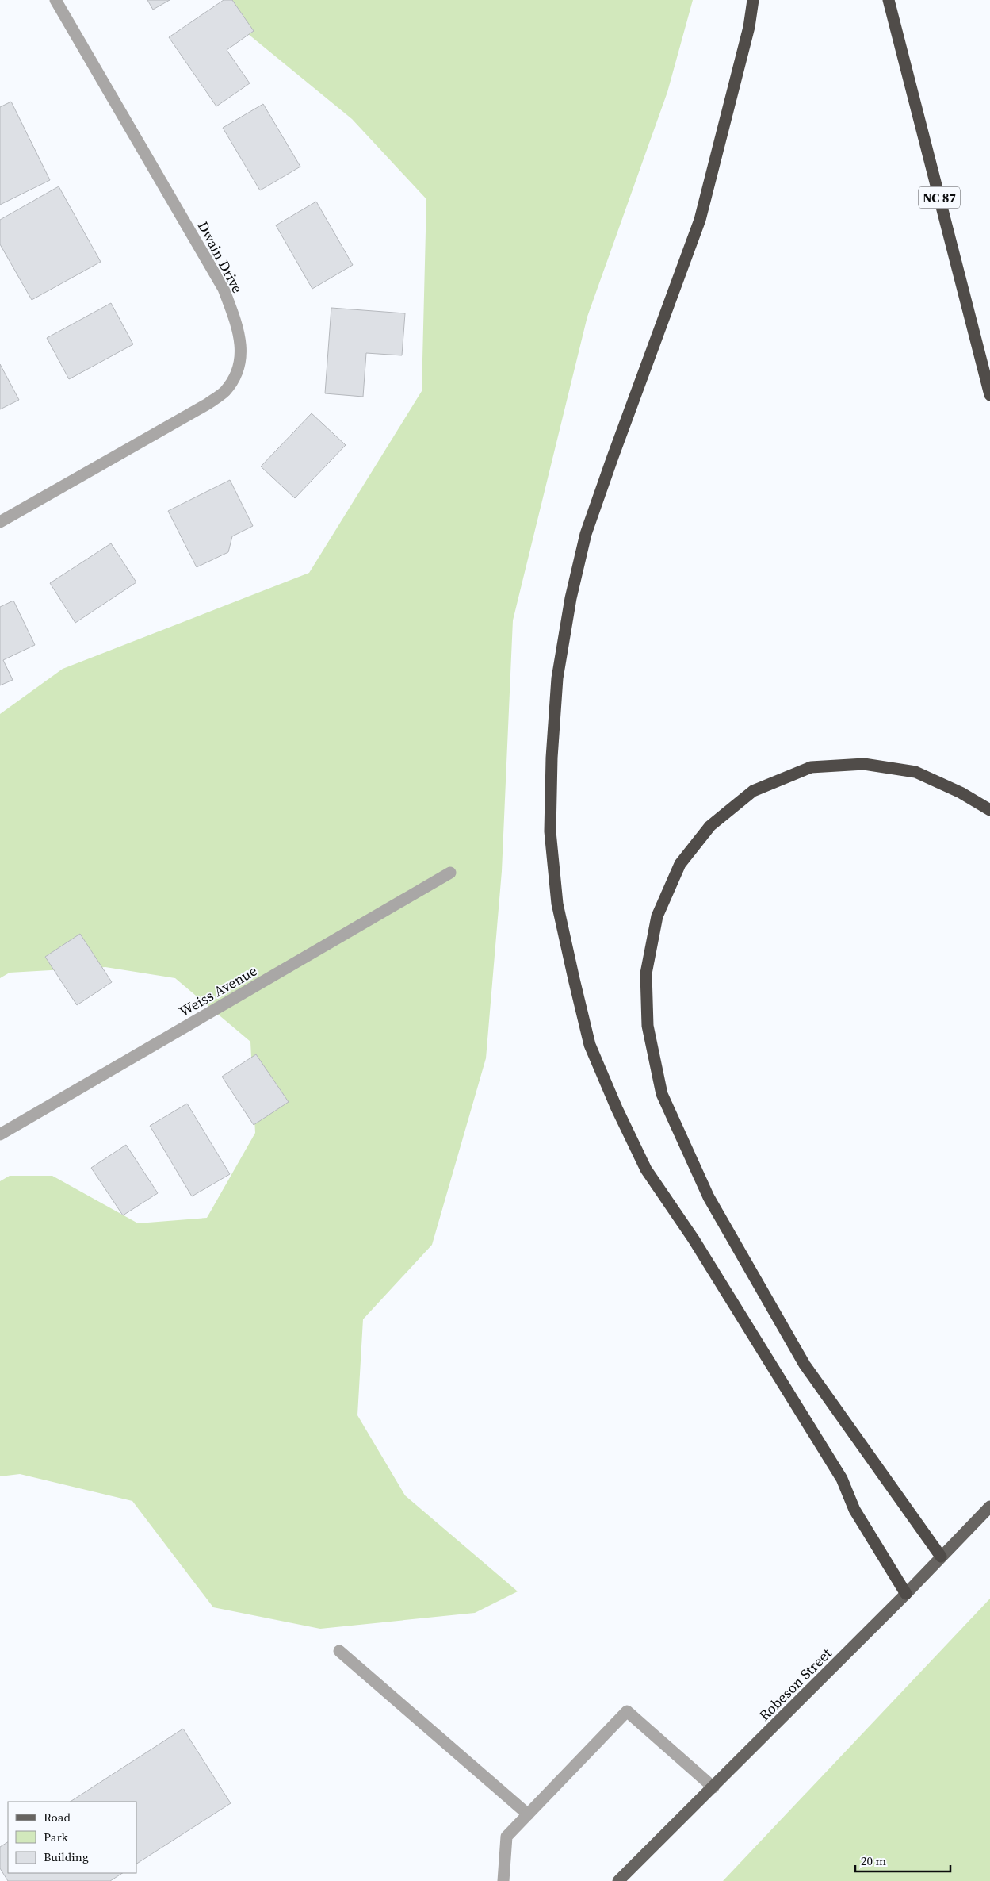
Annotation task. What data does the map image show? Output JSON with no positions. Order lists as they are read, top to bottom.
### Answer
{
  "streets": {
    "highway": ["NC 87"],
    "main road": ["Robeson Street"],
    "street": ["Dwain Drive", "Weiss Avenue"]
  },
  "legend": ["Road", "Park", "Building"],
  "scale_bar": "20 m"
}
